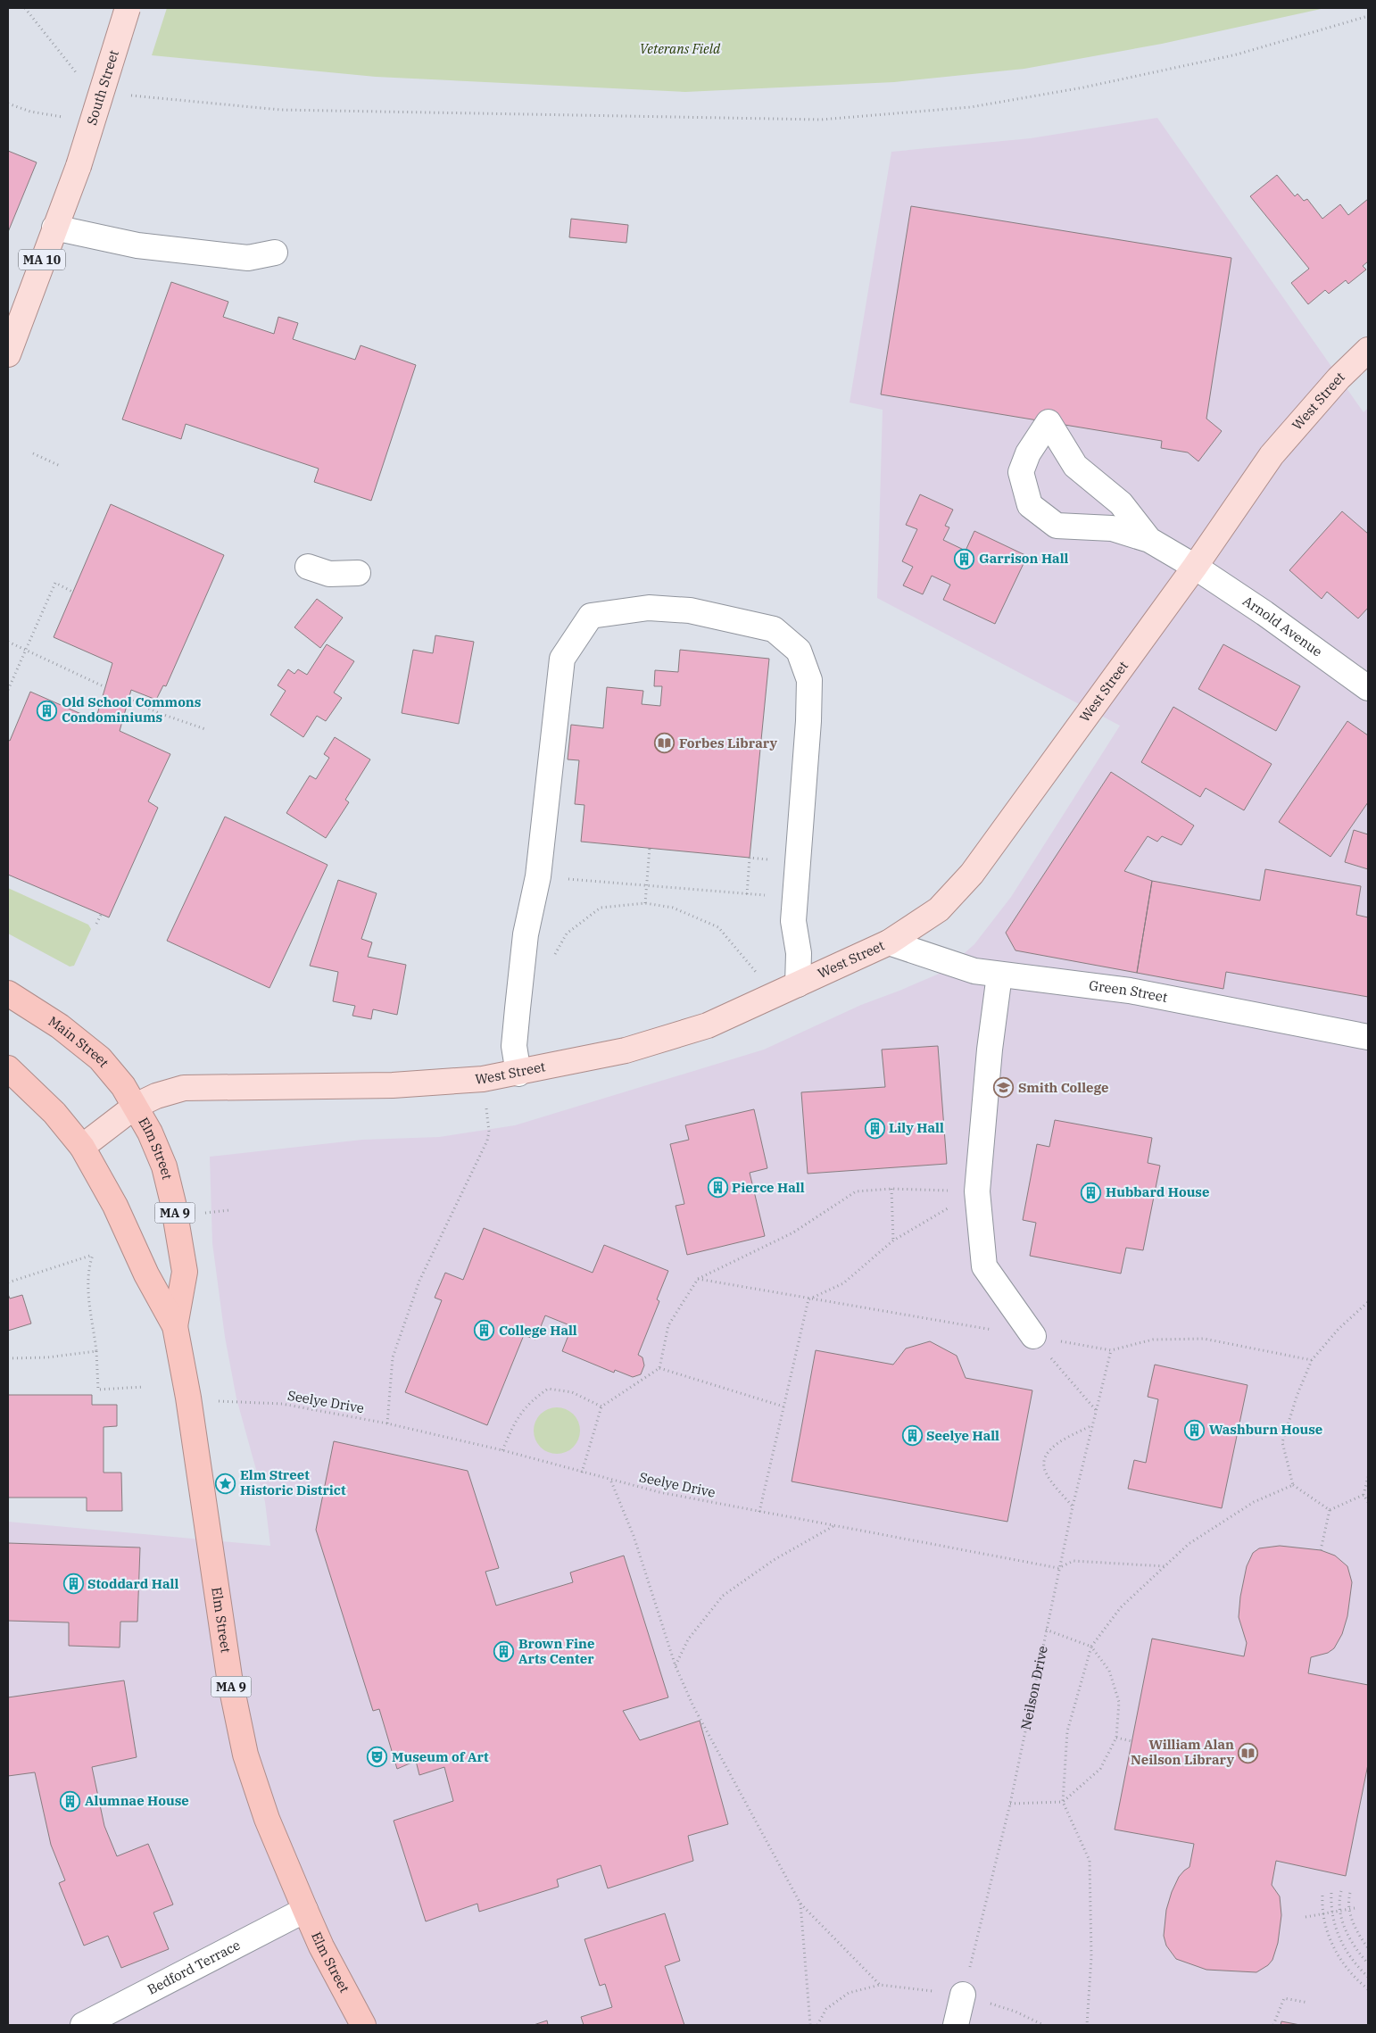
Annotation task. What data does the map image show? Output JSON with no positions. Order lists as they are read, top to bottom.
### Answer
{
  "streets": {
    "highway": ["Main Street", "Elm Street", "MA 9"],
    "main road": ["South Street", "MA 10", "West Street"],
    "street": ["Arnold Avenue", "Green Street", "Bedford Terrace"],
    "path": ["Seelye Drive", "Neilson Drive"]
  },
  "crossings": [
    ["South Street", "MA 10"],
    ["West Street", "Arnold Avenue"],
    ["West Street", "Green Street"],
    ["West Street", "Main Street"],
    ["West Street", "Elm Street"],
    ["Main Street", "Elm Street"],
    ["Elm Street", "Seelye Drive"],
    ["Elm Street", "Bedford Terrace"],
    ["Seelye Drive", "Neilson Drive"]
  ],
  "parks": ["Veterans Field"],
  "places": {
    "building": [
      "Garrison Hall",
      "Old School Commons Condominiums",
      "Lily Hall",
      "Pierce Hall",
      "Hubbard House",
      "College Hall",
      "Washburn House",
      "Seelye Hall",
      "Stoddard Hall",
      "Brown Fine Arts Center",
      "Alumnae House"
    ],
    "library": ["Forbes Library", "William Alan Neilson Library"],
    "school or university": ["Smith College"],
    "place": ["Elm Street Historic District"],
    "theatre": ["Museum of Art"]
  }
}
